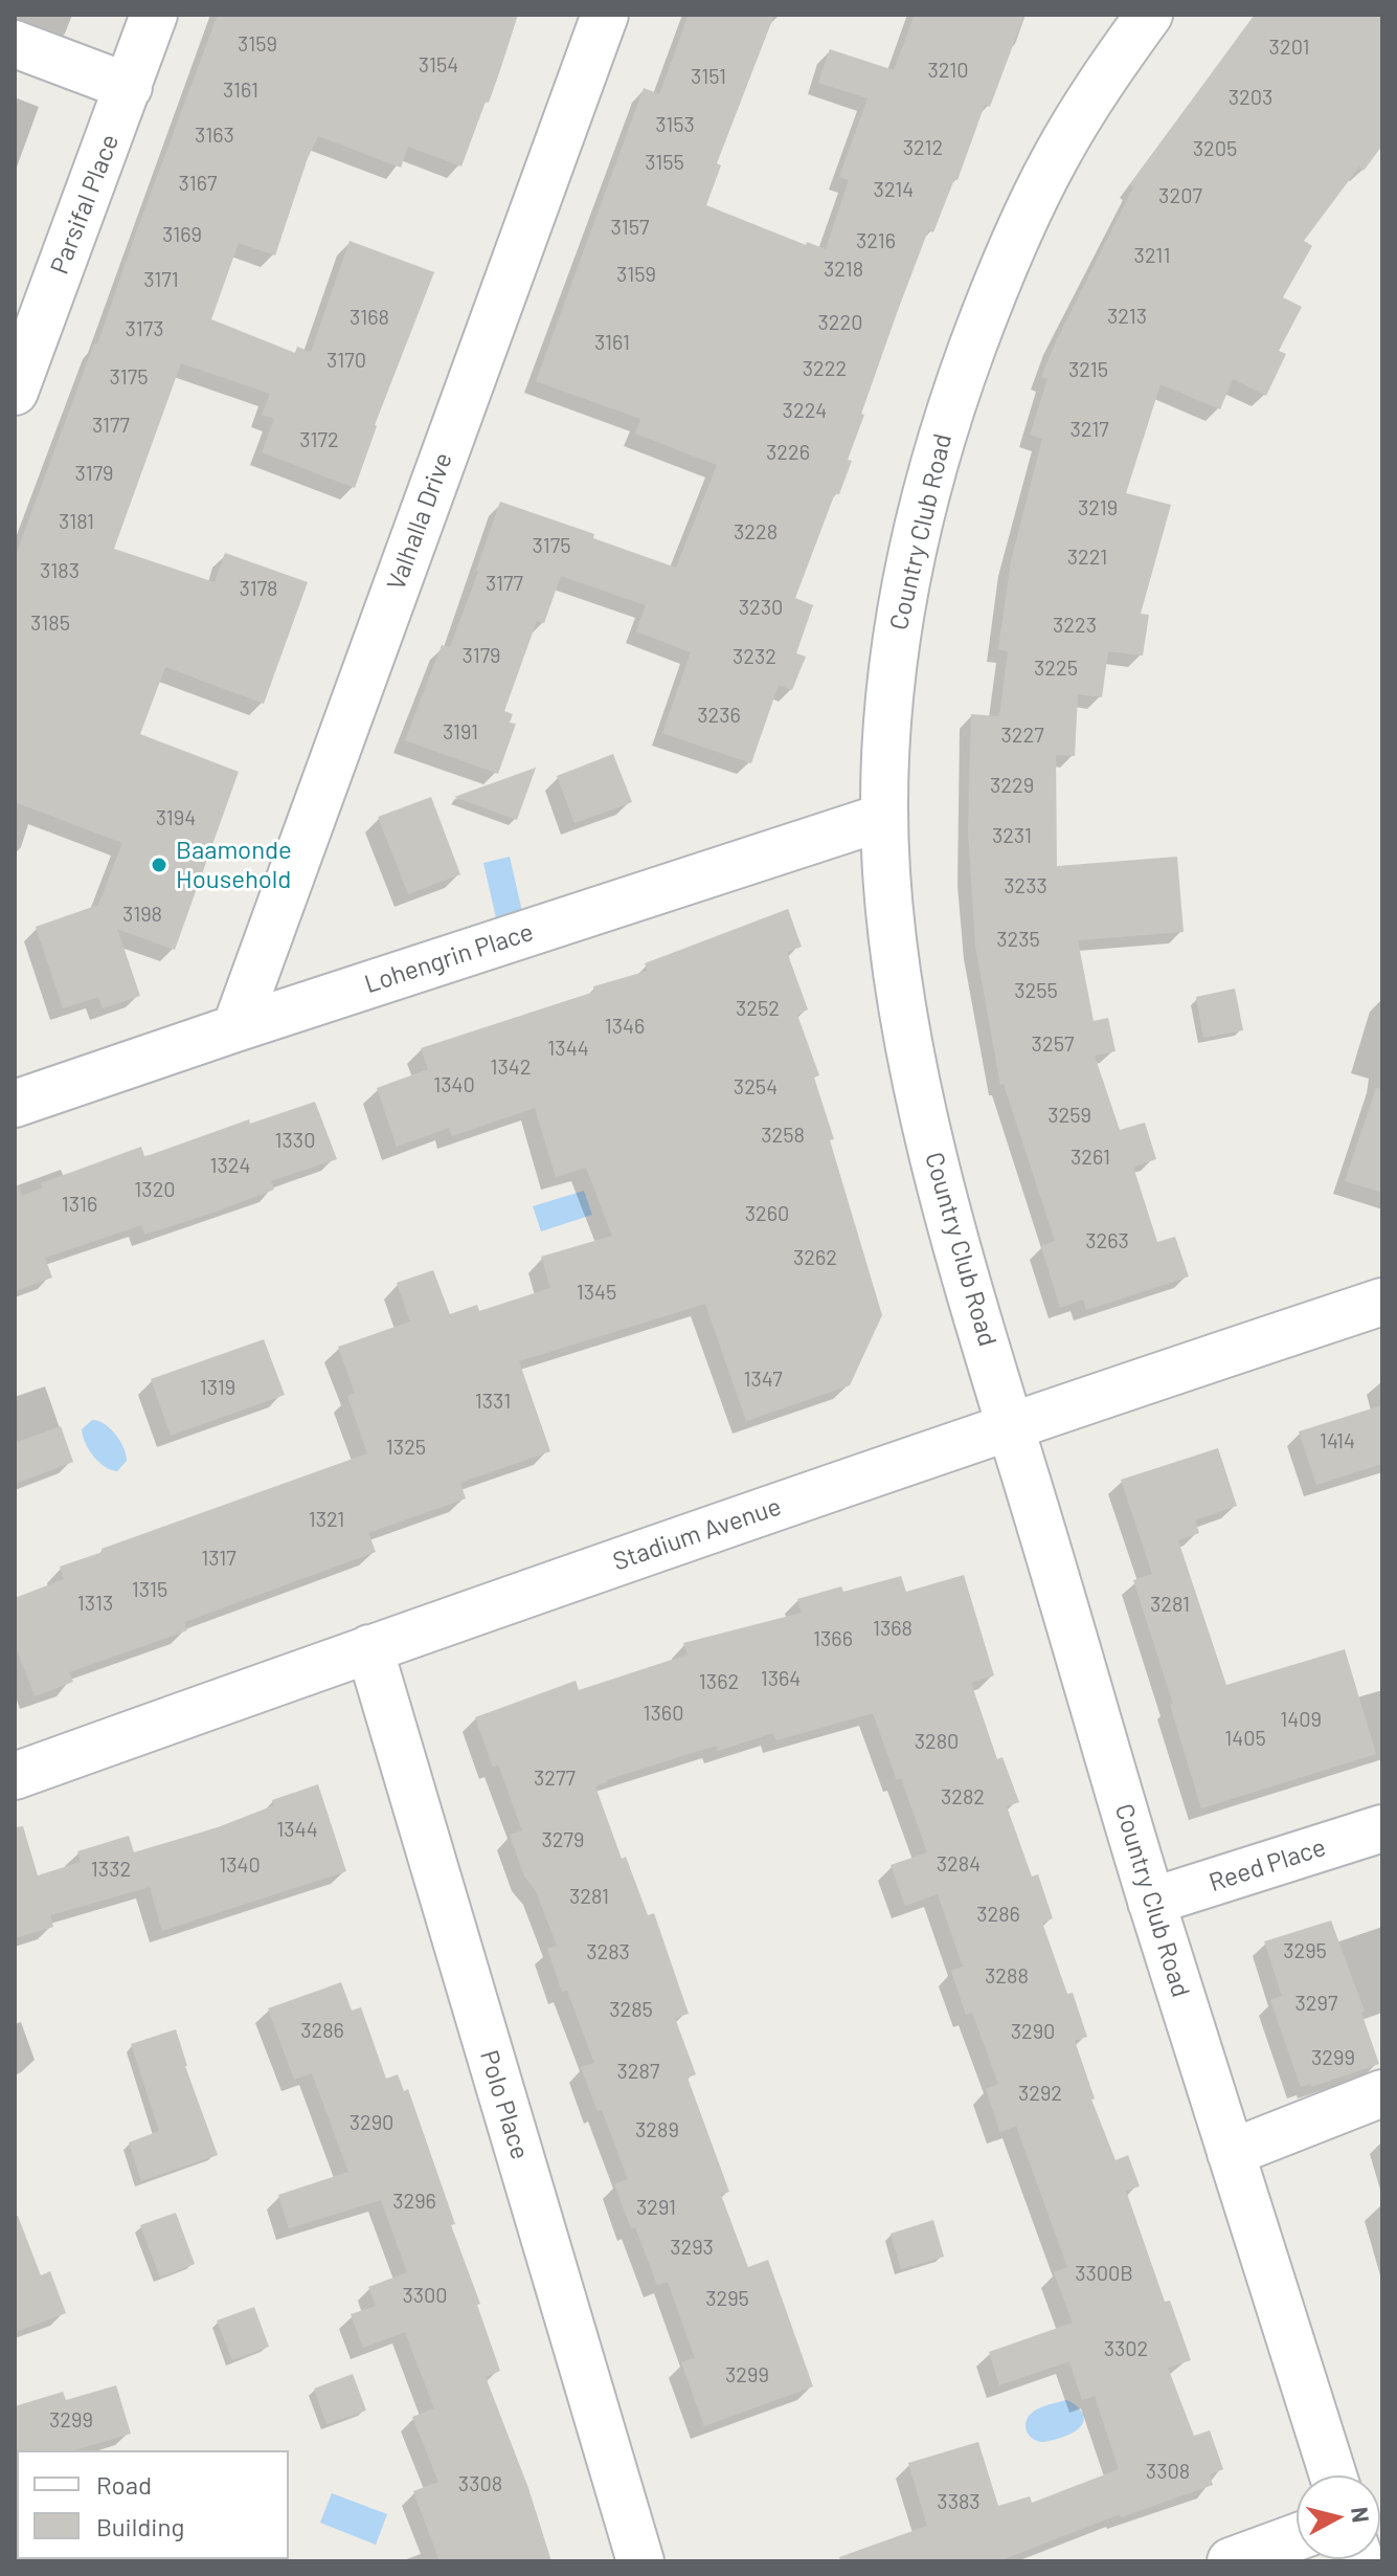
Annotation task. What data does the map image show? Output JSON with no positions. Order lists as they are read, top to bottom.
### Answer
{
  "streets": {
    "street": [
      "Parsifal Place",
      "Valhalla Drive",
      "Country Club Road",
      "Lohengrin Place",
      "Stadium Avenue",
      "Reed Place",
      "Polo Place"
    ]
  },
  "crossings": [
    ["Valhalla Drive", "Lohengrin Place"],
    ["Country Club Road", "Lohengrin Place"],
    ["Country Club Road", "Stadium Avenue"],
    ["Country Club Road", "Reed Place"],
    ["Stadium Avenue", "Polo Place"]
  ],
  "places": ["Baamonde Household"],
  "house_numbers": [
    "3159",
    "3201",
    "3154",
    "3210",
    "3151",
    "3161",
    "3203",
    "3153",
    "3163",
    "3212",
    "3205",
    "3155",
    "3167",
    "3214",
    "3207",
    "3157",
    "3169",
    "3216",
    "3211",
    "3218",
    "3159",
    "3171",
    "3213",
    "3168",
    "3220",
    "3173",
    "3161",
    "3170",
    "3222",
    "3215",
    "3175",
    "3224",
    "3177",
    "3217",
    "3172",
    "3226",
    "3179",
    "3219",
    "3181",
    "3228",
    "3175",
    "3221",
    "3183",
    "3177",
    "3178",
    "3230",
    "3185",
    "3223",
    "3179",
    "3232",
    "3225",
    "3236",
    "3191",
    "3227",
    "3229",
    "3194",
    "3231",
    "3233",
    "3198",
    "3235",
    "3255",
    "3252",
    "1346",
    "3257",
    "1344",
    "1342",
    "1340",
    "3254",
    "3259",
    "3258",
    "1330",
    "3261",
    "1324",
    "1320",
    "1316",
    "3260",
    "3263",
    "3262",
    "1345",
    "1347",
    "1319",
    "1331",
    "1414",
    "1325",
    "1321",
    "1317",
    "1315",
    "1313",
    "3281",
    "1368",
    "1366",
    "1364",
    "1362",
    "1360",
    "1409",
    "1405",
    "3280",
    "3277",
    "3282",
    "1344",
    "3279",
    "3284",
    "1340",
    "1332",
    "3281",
    "3286",
    "3295",
    "3283",
    "3288",
    "3297",
    "3285",
    "3286",
    "3290",
    "3299",
    "3287",
    "3292",
    "3290",
    "3289",
    "3296",
    "3291",
    "3293",
    "3300B",
    "3300",
    "3295",
    "3302",
    "3299",
    "3299",
    "3308",
    "3308",
    "3383"
  ],
  "legend": ["Road", "Building"],
  "north": "right"
}
